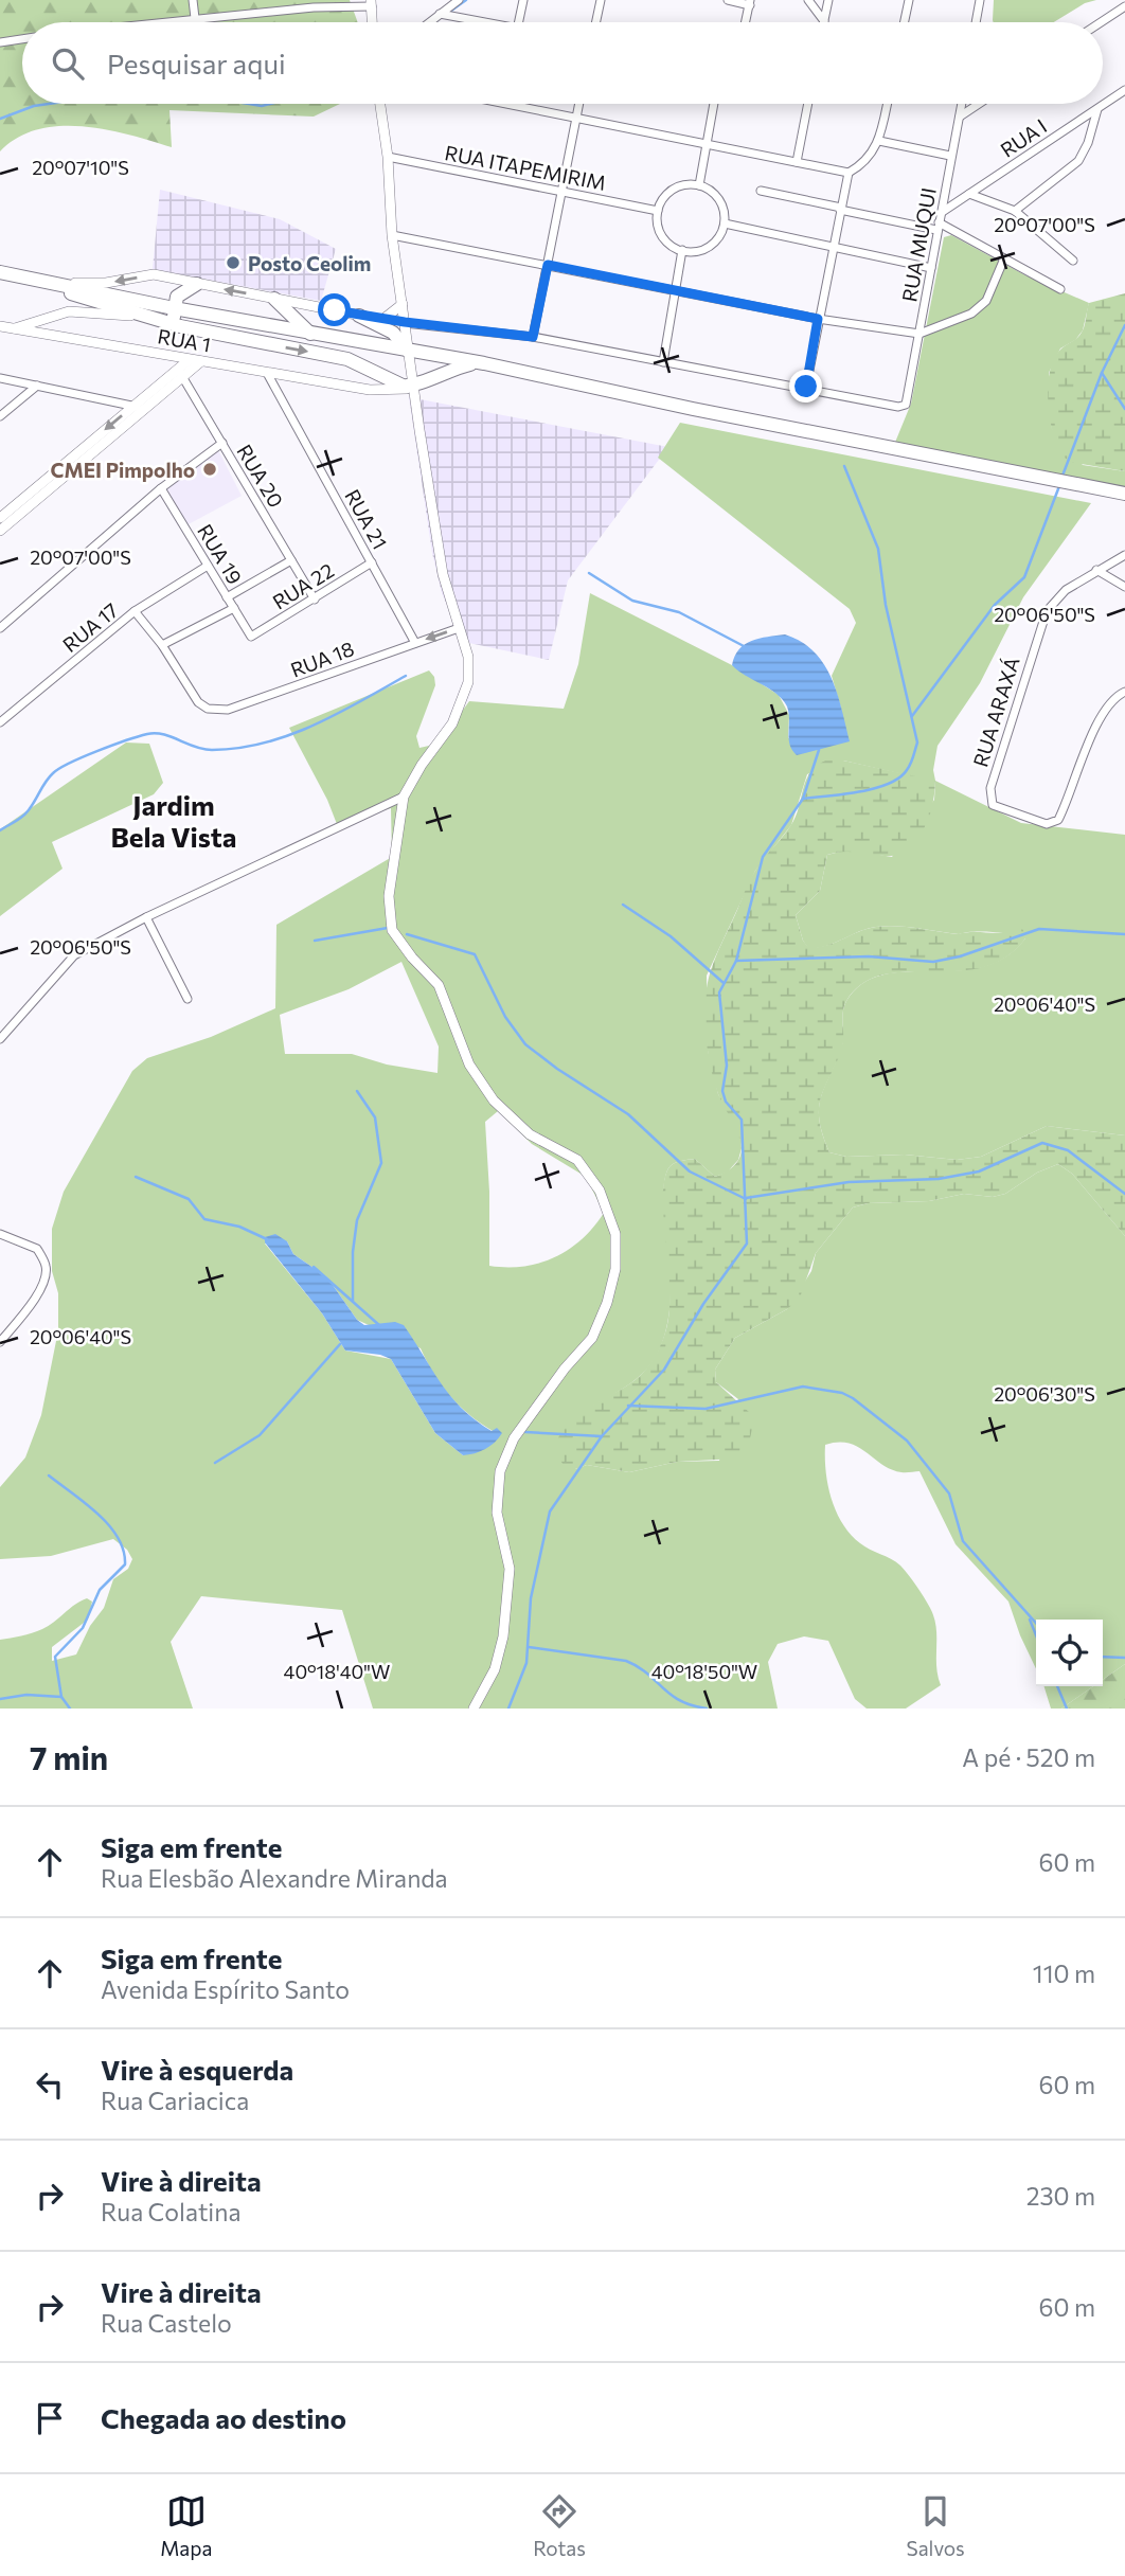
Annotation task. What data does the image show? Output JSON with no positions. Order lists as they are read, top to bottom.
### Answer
{
  "streets": {
    "street": [
      "RUA I",
      "RUA ITAPEMIRIM",
      "RUA MUQUI",
      "RUA 1",
      "RUA 20",
      "RUA 21",
      "RUA 19",
      "RUA 22",
      "RUA 17",
      "RUA 18",
      "RUA ARAXÁ"
    ]
  },
  "crossings": [
    ["RUA I", "RUA MUQUI"],
    ["RUA 1", "RUA 21"],
    ["RUA 20", "RUA 22"],
    ["RUA 21", "RUA 22"],
    ["RUA 21", "RUA 18"],
    ["RUA 19", "RUA 22"],
    ["RUA 19", "RUA 17"]
  ],
  "districts": ["Jardim Bela Vista"],
  "places": ["Posto Ceolim", "CMEI Pimpolho"],
  "page": {
    "search": "Pesquisar aqui",
    "heading": ["7 min", "A pé · 520 m"],
    "list": [
      ["Siga em frente", "Rua Elesbão Alexandre Miranda", "60 m"],
      ["Siga em frente", "Avenida Espírito Santo", "110 m"],
      ["Vire à esquerda", "Rua Cariacica", "60 m"],
      ["Vire à direita", "Rua Colatina", "230 m"],
      ["Vire à direita", "Rua Castelo", "60 m"],
      "Chegada ao destino"
    ],
    "nav": ["Mapa", "Rotas", "Salvos"]
  },
  "coordinates": [
    "20°07'10\"S",
    "20°07'00\"S",
    "20°06'50\"S",
    "20°06'40\"S",
    "20°06'30\"S",
    "40°18'40\"W",
    "40°18'50\"W"
  ]
}
